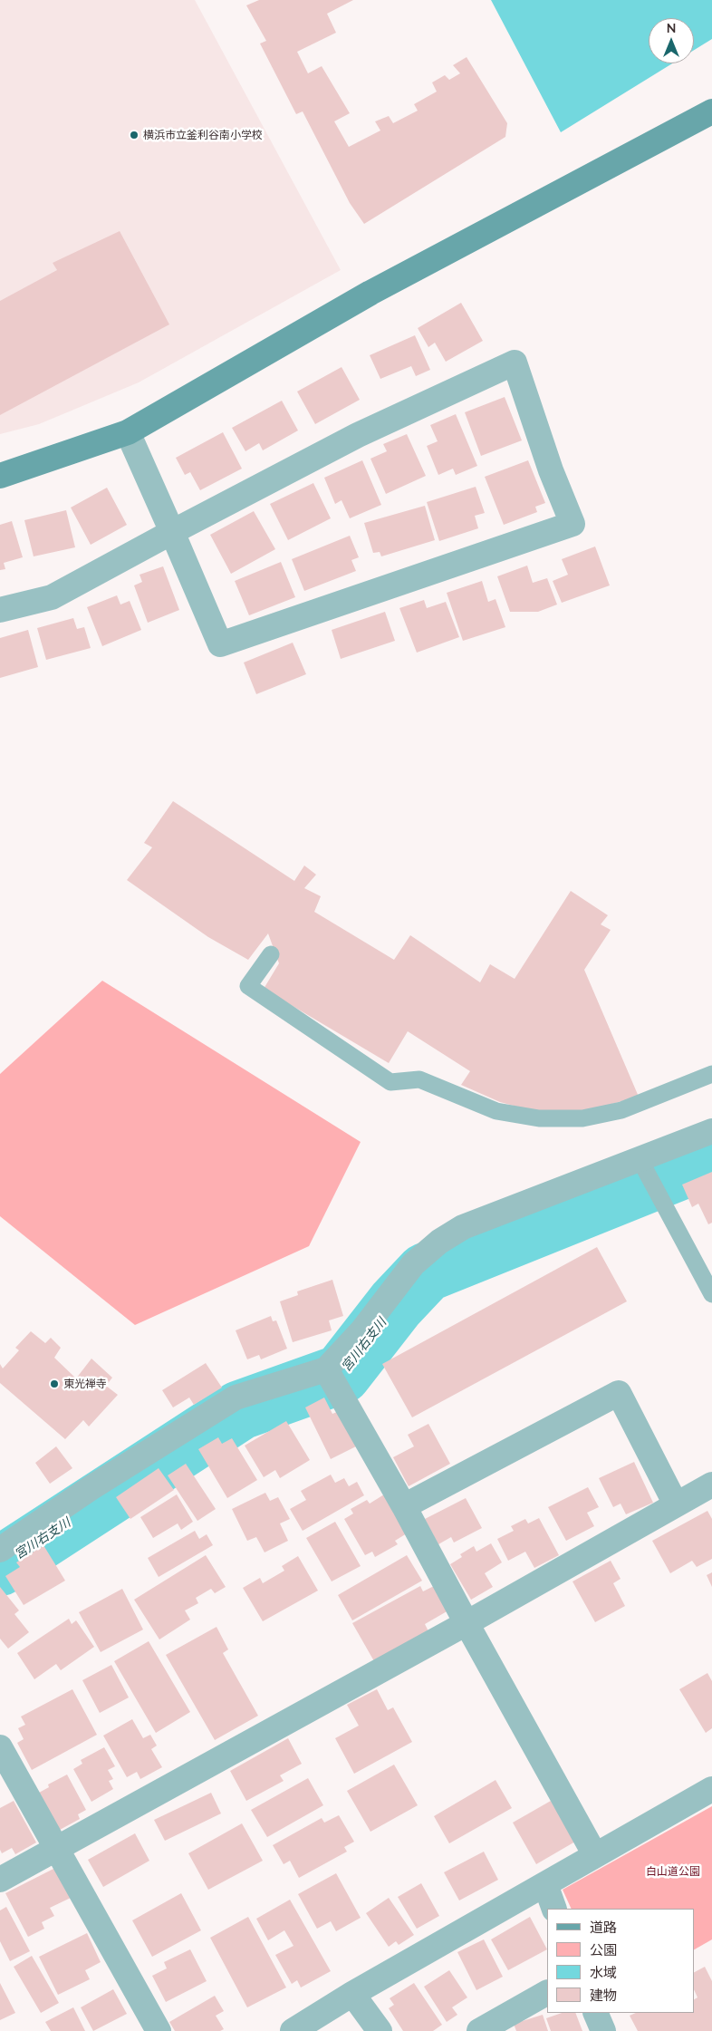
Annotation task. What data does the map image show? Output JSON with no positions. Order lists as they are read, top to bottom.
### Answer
{
  "water": ["宮川右支川"],
  "parks": ["白山道公園"],
  "places": ["横浜市立釜利谷南小学校", "東光禅寺"],
  "legend": [
    "道路",
    "公園",
    "水域",
    "建物"
  ],
  "north": "top"
}
